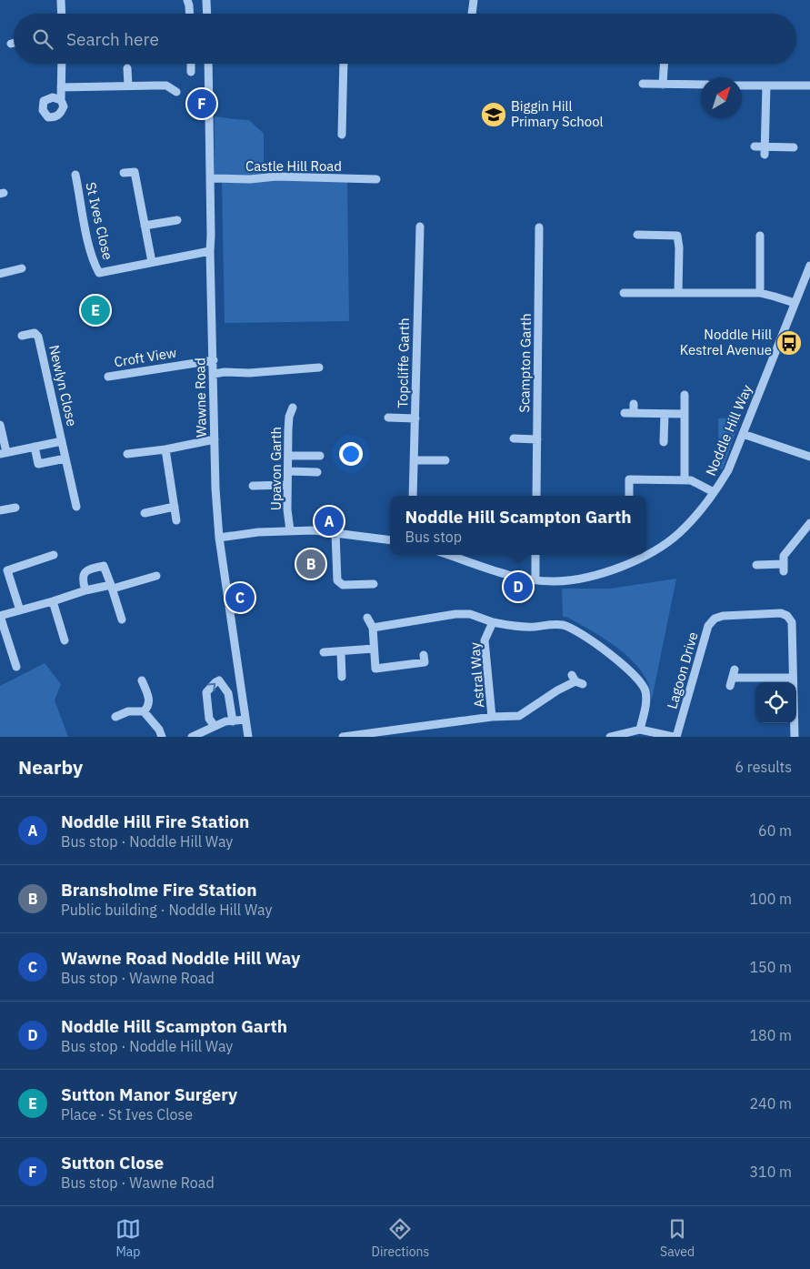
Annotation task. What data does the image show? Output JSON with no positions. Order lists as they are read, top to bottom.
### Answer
{
  "streets": {
    "street": [
      "Castle Hill Road",
      "St Ives Close",
      "Croft View",
      "Topcliffe Garth",
      "Scampton Garth",
      "Newlyn Close",
      "Wawne Road",
      "Noddle Hill Way",
      "Upavon Garth",
      "Lagoon Drive",
      "Astral Way"
    ]
  },
  "crossings": [
    ["Castle Hill Road", "Wawne Road"],
    ["St Ives Close", "Wawne Road"],
    ["Croft View", "Wawne Road"]
  ],
  "places": {
    "school or university": ["Biggin Hill Primary School"],
    "bus stop": ["Noddle Hill Kestrel Avenue"]
  },
  "north": "top right",
  "page": {
    "search": "Search here",
    "pins": [
      "F",
      "E",
      "A",
      "B",
      "D",
      "C"
    ],
    "popup": ["Noddle Hill Scampton Garth", "Bus stop"],
    "heading": ["Nearby", "6 results"],
    "list": [
      {
        "mark": "A",
        "name": "Noddle Hill Fire Station",
        "note": "Bus stop · Noddle Hill Way",
        "value": "60 m"
      },
      {
        "mark": "B",
        "name": "Bransholme Fire Station",
        "note": "Public building · Noddle Hill Way",
        "value": "100 m"
      },
      {
        "mark": "C",
        "name": "Wawne Road Noddle Hill Way",
        "note": "Bus stop · Wawne Road",
        "value": "150 m"
      },
      {
        "mark": "D",
        "name": "Noddle Hill Scampton Garth",
        "note": "Bus stop · Noddle Hill Way",
        "value": "180 m"
      },
      {
        "mark": "E",
        "name": "Sutton Manor Surgery",
        "note": "Place · St Ives Close",
        "value": "240 m"
      },
      {
        "mark": "F",
        "name": "Sutton Close",
        "note": "Bus stop · Wawne Road",
        "value": "310 m"
      }
    ],
    "nav": ["Map", "Directions", "Saved"]
  }
}
